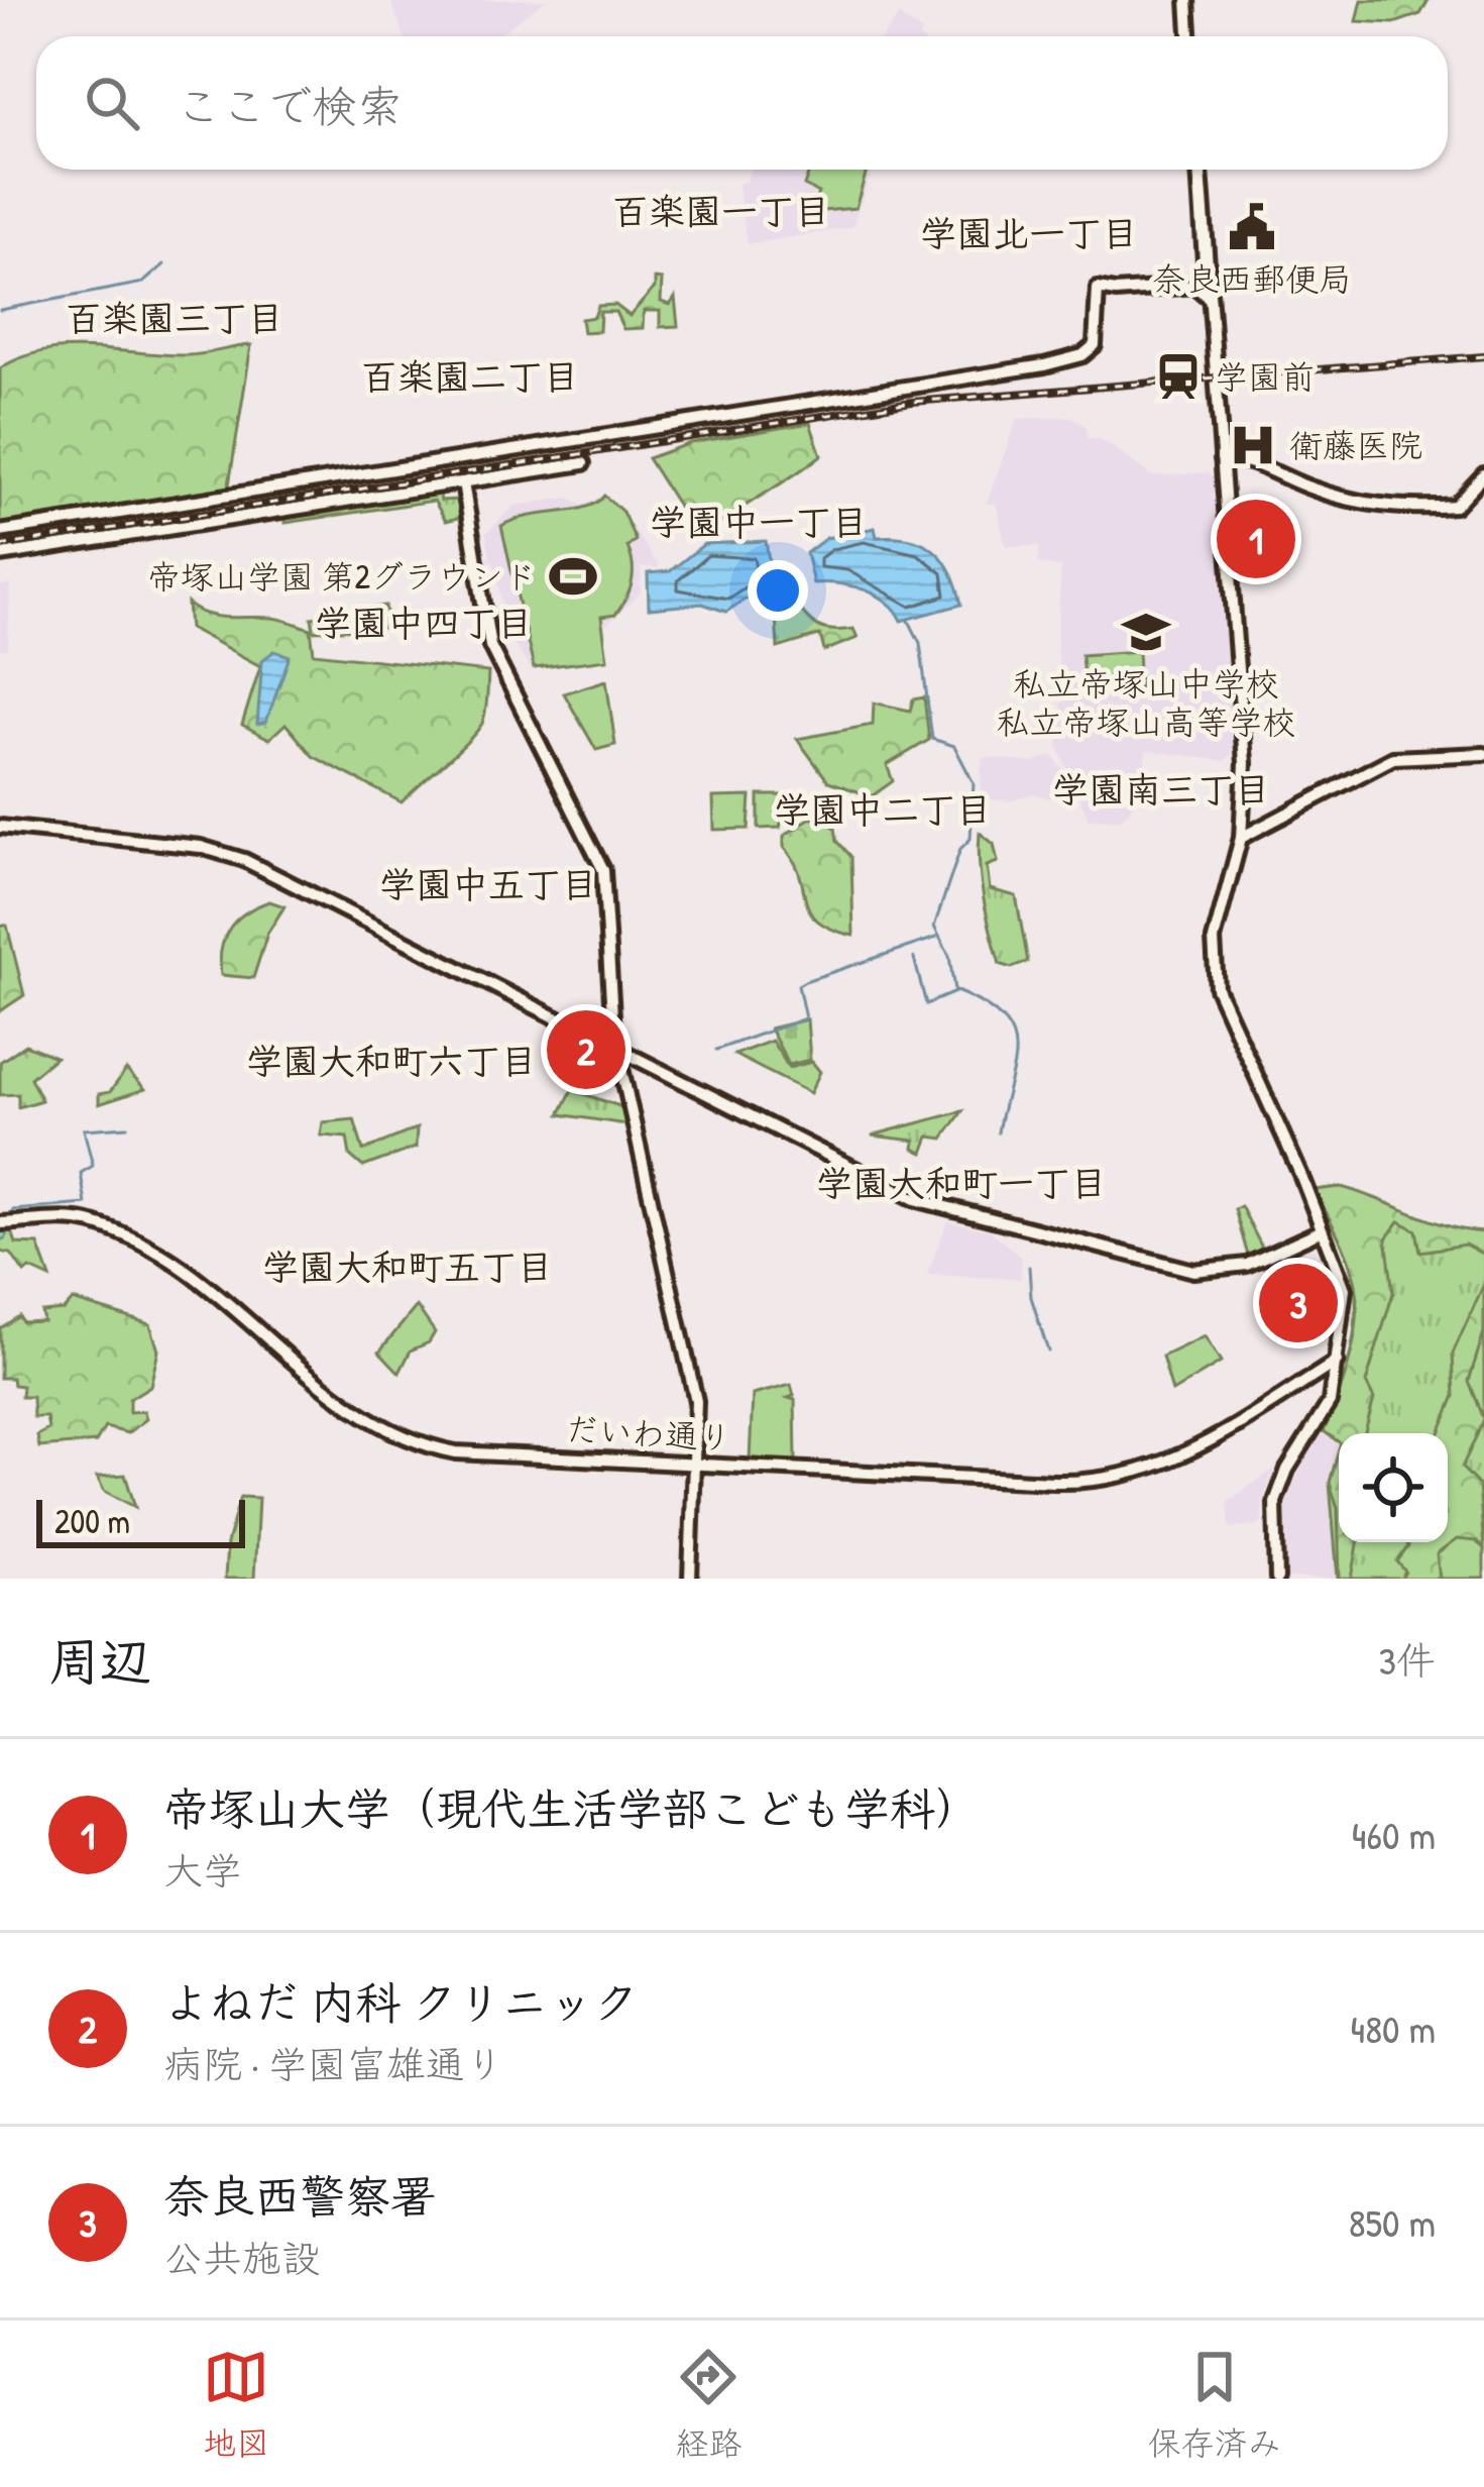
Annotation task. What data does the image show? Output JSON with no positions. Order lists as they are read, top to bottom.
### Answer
{
  "streets": {
    "street": ["だいわ通り"]
  },
  "districts": [
    "百楽園一丁目",
    "学園北一丁目",
    "百楽園三丁目",
    "百楽園二丁目",
    "学園中一丁目",
    "学園中四丁目",
    "学園南三丁目",
    "学園中二丁目",
    "学園中五丁目",
    "学園大和町六丁目",
    "学園大和町一丁目",
    "学園大和町五丁目"
  ],
  "places": {
    "public building": ["奈良西郵便局"],
    "station": ["学園前"],
    "hospital": ["衛藤医院"],
    "sports": ["帝塚山学園 第2グラウンド"],
    "school or university": ["私立帝塚山中学校 私立帝塚山高等学校"]
  },
  "scale_bar": "200 m",
  "page": {
    "search": "ここで検索",
    "pins": ["1", "2", "3"],
    "scale": "200 m",
    "heading": ["周辺", "3件"],
    "list": [
      {
        "mark": "1",
        "name": "帝塚山大学（現代生活学部こども学科）",
        "note": "大学",
        "value": "460 m"
      },
      {
        "mark": "2",
        "name": "よねだ 内科 クリニック",
        "note": "病院 · 学園富雄通り",
        "value": "480 m"
      },
      {
        "mark": "3",
        "name": "奈良西警察署",
        "note": "公共施設",
        "value": "850 m"
      }
    ],
    "nav": ["地図", "経路", "保存済み"]
  }
}
